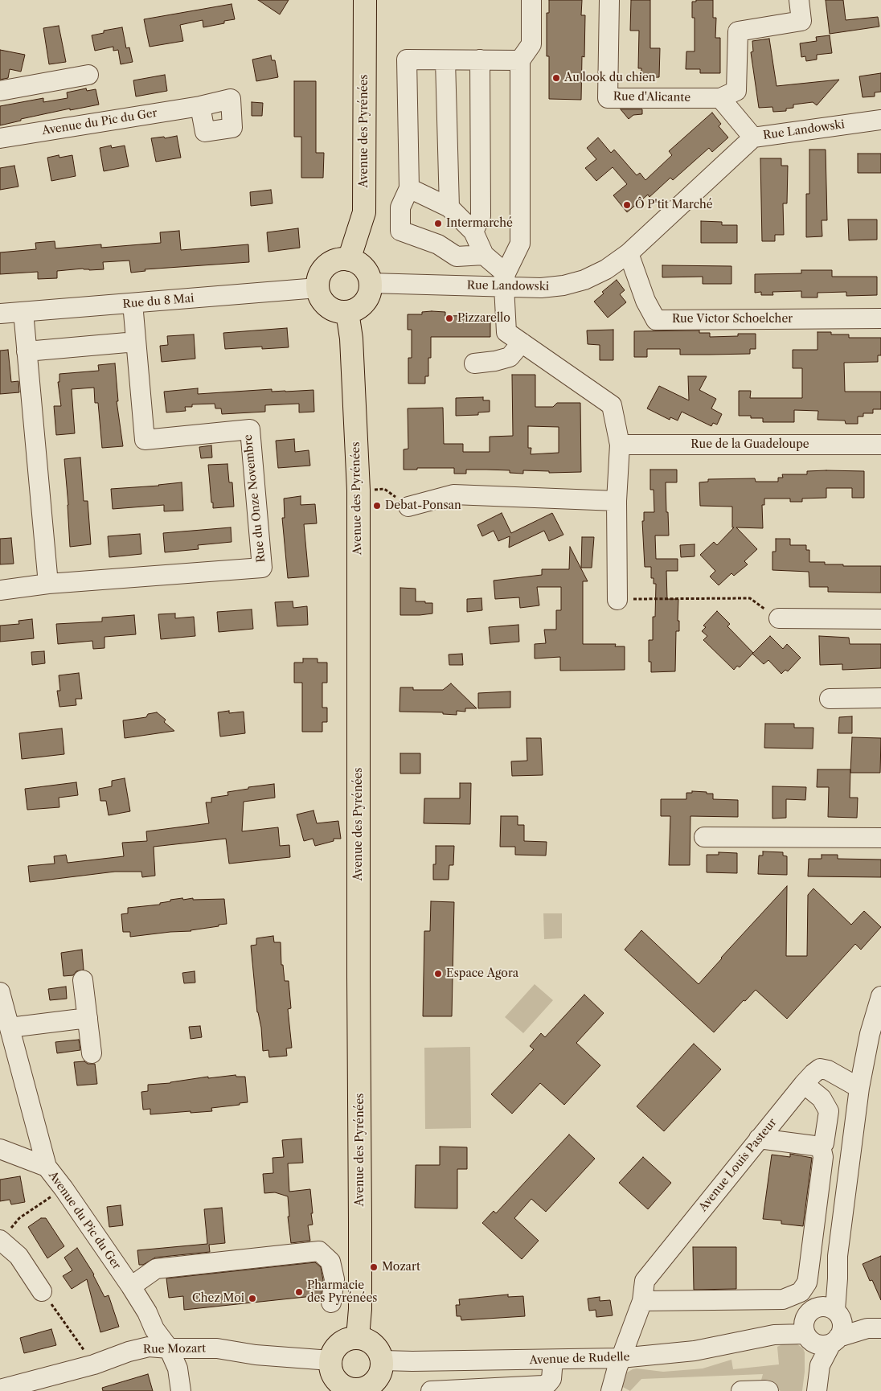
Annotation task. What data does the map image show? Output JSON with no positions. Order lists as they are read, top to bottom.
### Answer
{
  "streets": {
    "main road": ["Avenue des Pyrénées"],
    "street": [
      "Rue d'Alicante",
      "Avenue du Pic du Ger",
      "Rue Landowski",
      "Rue du 8 Mai",
      "Rue Victor Schoelcher",
      "Rue de la Guadeloupe",
      "Rue du Onze Novembre",
      "Avenue Louis Pasteur",
      "Rue Mozart",
      "Avenue de Rudelle"
    ]
  },
  "crossings": [
    ["Avenue du Pic du Ger", "Rue Mozart"],
    ["Rue Landowski", "Avenue des Pyrénées"],
    ["Rue Landowski", "Rue du 8 Mai"],
    ["Rue Landowski", "Rue Victor Schoelcher"],
    ["Avenue des Pyrénées", "Rue du 8 Mai"],
    ["Avenue des Pyrénées", "Rue Mozart"],
    ["Avenue des Pyrénées", "Avenue de Rudelle"],
    ["Rue du 8 Mai", "Rue du Onze Novembre"],
    ["Avenue Louis Pasteur", "Avenue de Rudelle"],
    ["Rue Mozart", "Avenue de Rudelle"]
  ],
  "places": [
    "Au look du chien",
    "Ô P'tit Marché",
    "Intermarché",
    "Pizzarello",
    "Debat-Ponsan",
    "Espace Agora",
    "Mozart",
    "Pharmacie des Pyrénées",
    "Chez Moi"
  ]
}
